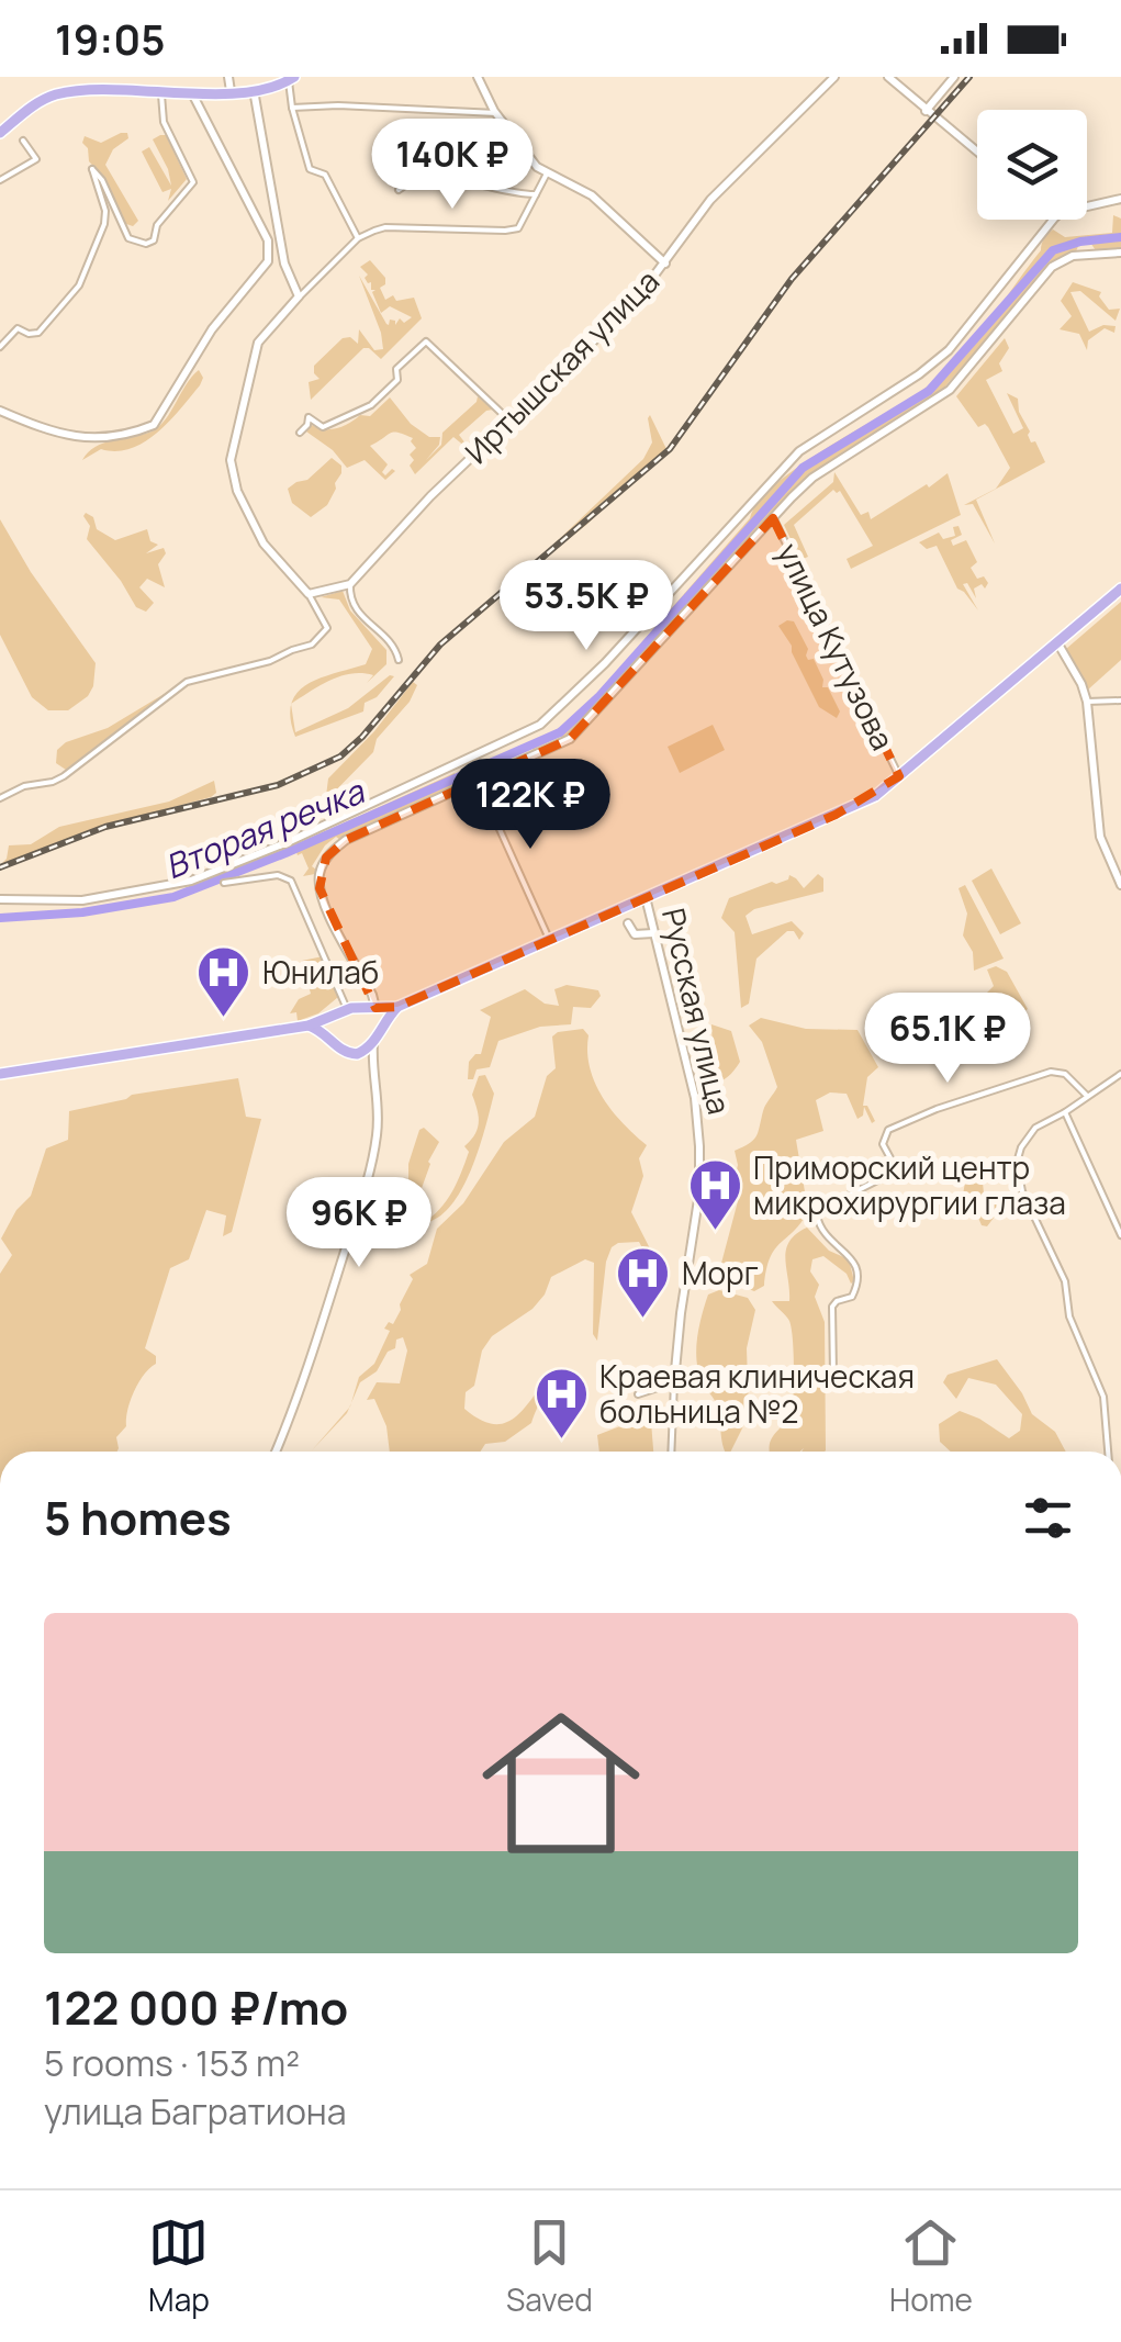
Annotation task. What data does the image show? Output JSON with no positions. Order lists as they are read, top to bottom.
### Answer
{
  "streets": {
    "main road": ["Иртышская улица", "Русская улица"],
    "street": ["улица Кутузова"]
  },
  "crossings": [
    ["улица Кутузова", "Русская улица"]
  ],
  "water": ["Вторая речка"],
  "places": {
    "hospital": [
      "Юнилаб",
      "Приморский центр микрохирургии глаза",
      "Морг",
      "Краевая клиническая больница №2"
    ]
  },
  "page": {
    "status": "19:05",
    "price": [
      "140K ₽",
      "53.5K ₽",
      "122K ₽",
      "65.1K ₽",
      "96K ₽"
    ],
    "heading": "5 homes",
    "list": [
      {
        "name": "122 000 ₽/mo",
        "note": "5 rooms · 153 m² · улица Багратиона"
      }
    ],
    "tabs": ["Map", "Saved", "Home"]
  }
}
